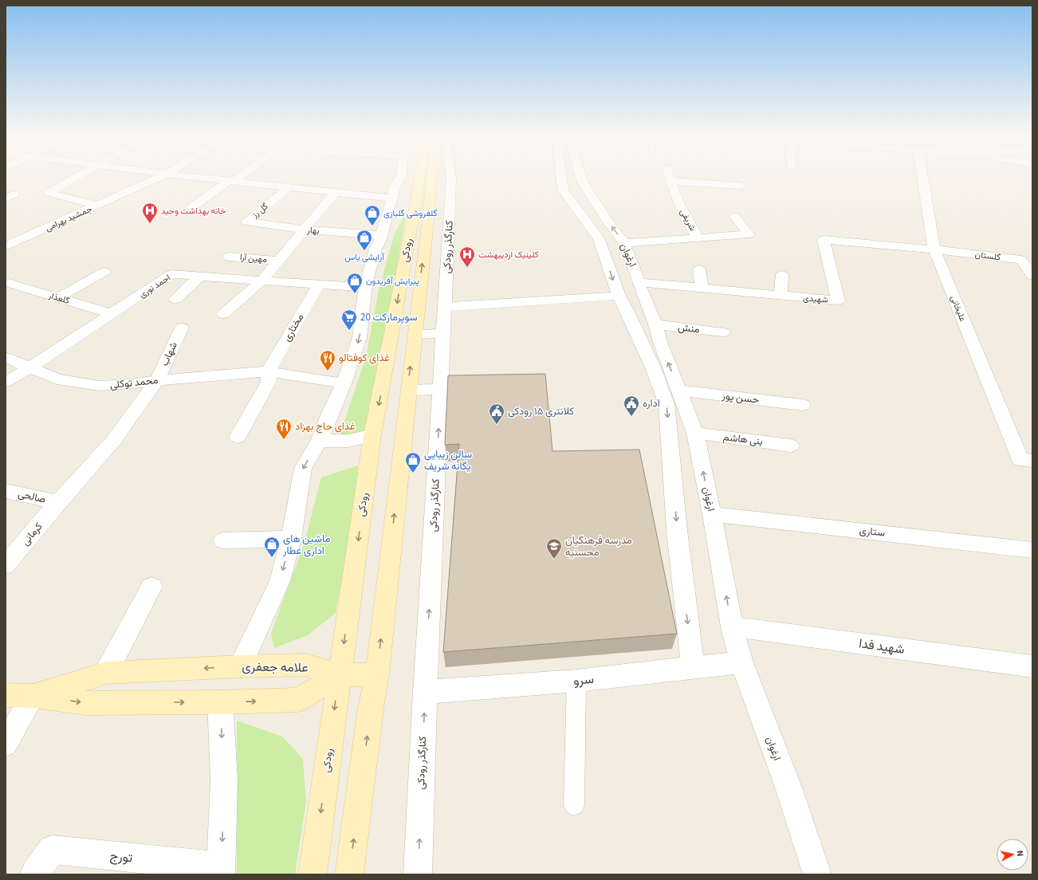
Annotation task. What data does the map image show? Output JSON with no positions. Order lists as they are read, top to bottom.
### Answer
{
  "streets": {
    "main road": ["رودکی", "علامه جعفری"],
    "street": [
      "گل رز",
      "جمشید بهرامی",
      "شریفی",
      "بهار",
      "کنارگذر رودکی",
      "ارغوان",
      "گلستان",
      "مهین آرا",
      "احمد نوری",
      "گلعذار",
      "شهیدی",
      "علیخانی",
      "مختاری",
      "منش",
      "شهاب",
      "محمد توکلی",
      "حسن پور",
      "بنی هاشم",
      "صالحی",
      "ستاری",
      "کرمانی",
      "شهید فدا",
      "سرو",
      "تورج"
    ]
  },
  "crossings": [
    ["گل رز", "بهار"],
    ["شریفی", "ارغوان"],
    ["کنارگذر رودکی", "سرو"],
    ["رودکی", "علامه جعفری"],
    ["ارغوان", "شهیدی"],
    ["ارغوان", "منش"],
    ["ارغوان", "حسن پور"],
    ["ارغوان", "بنی هاشم"],
    ["ارغوان", "ستاری"],
    ["ارغوان", "شهید فدا"],
    ["ارغوان", "سرو"],
    ["گلستان", "شهیدی"],
    ["گلستان", "علیخانی"],
    ["احمد نوری", "گلعذار"],
    ["احمد نوری", "مختاری"],
    ["احمد نوری", "محمد توکلی"],
    ["شهیدی", "علیخانی"],
    ["مختاری", "محمد توکلی"],
    ["شهاب", "محمد توکلی"],
    ["شهاب", "صالحی"],
    ["شهاب", "کرمانی"],
    ["صالحی", "کرمانی"]
  ],
  "places": {
    "hospital": ["خانه بهداشت وحید", "کلینیک اردیبهشت"],
    "shop": [
      "گلفروشی گلبازی",
      "آرایشی یاس",
      "پیرایش آفریدون",
      "سالن زیبایی یگانه شریف",
      "ماشین های اداری عطار"
    ],
    "supermarket": ["سوپرمارکت 20"],
    "restaurant": ["غذای کوفتالو", "غذای حاج بهزاد"],
    "public building": ["اداره", "کلانتری ۱۵ رودکی"],
    "school or university": ["مدرسه فرهنگیان محسنیه"]
  },
  "north": "right"
}
